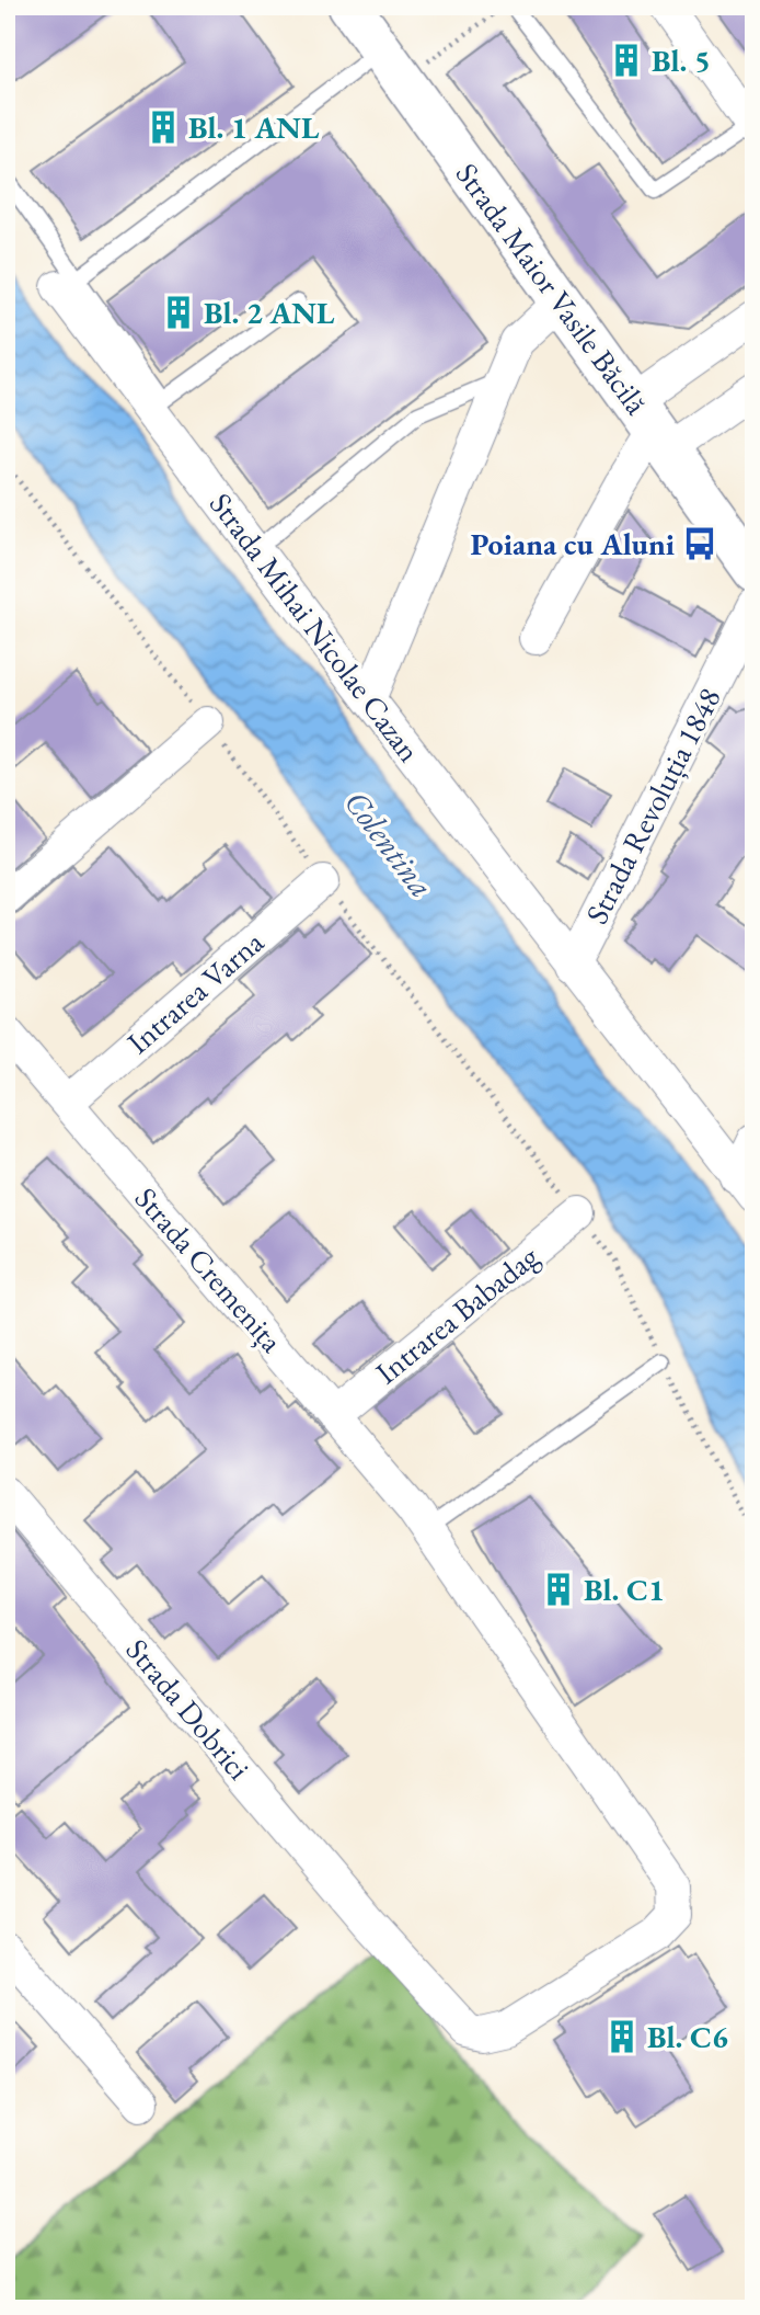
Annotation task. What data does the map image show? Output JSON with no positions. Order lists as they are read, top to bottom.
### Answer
{
  "streets": {
    "street": [
      "Strada Maior Vasile Băcilă",
      "Strada Mihai Nicolae Cazan",
      "Strada Revoluția 1848",
      "Intrarea Varna",
      "Strada Cremenița",
      "Intrarea Babadag",
      "Strada Dobrici"
    ]
  },
  "crossings": [
    ["Strada Mihai Nicolae Cazan", "Strada Revoluția 1848"],
    ["Intrarea Varna", "Strada Cremenița"],
    ["Strada Cremenița", "Intrarea Babadag"],
    ["Strada Cremenița", "Strada Dobrici"]
  ],
  "water": ["Colentina"],
  "places": {
    "building": [
      "Bl. 5",
      "Bl. 1 ANL",
      "Bl. 2 ANL",
      "Bl. C1",
      "Bl. C6"
    ],
    "bus stop": ["Poiana cu Aluni"]
  }
}
